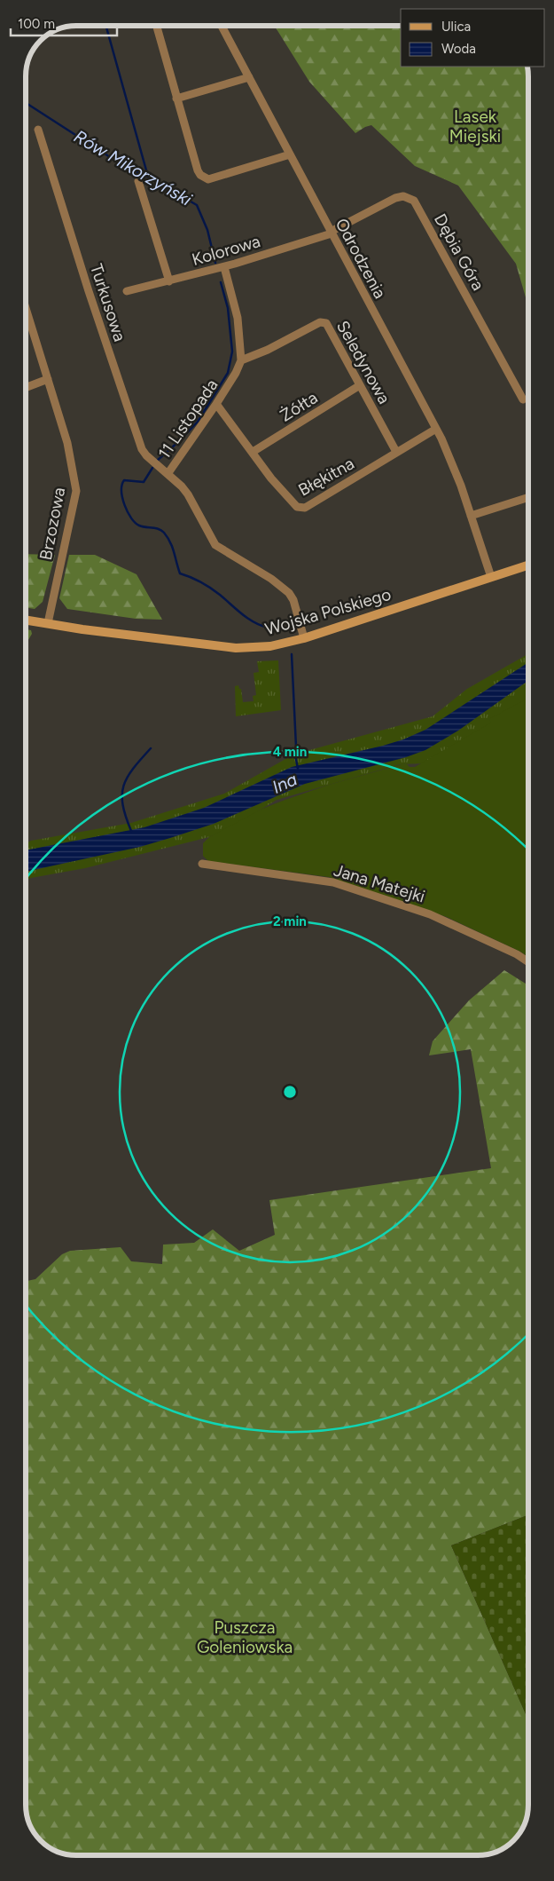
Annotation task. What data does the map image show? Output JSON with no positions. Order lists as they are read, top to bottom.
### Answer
{
  "streets": {
    "street": [
      "Kolorowa",
      "Dębia Góra",
      "Odrodzenia",
      "Turkusowa",
      "Seledynowa",
      "Żółta",
      "11 Listopada",
      "Błękitna",
      "Brzozowa",
      "Wojska Polskiego",
      "Jana Matejki"
    ]
  },
  "crossings": [
    ["Kolorowa", "Dębia Góra"],
    ["Kolorowa", "Odrodzenia"],
    ["Kolorowa", "11 Listopada"],
    ["Dębia Góra", "Odrodzenia"],
    ["Odrodzenia", "Błękitna"],
    ["Odrodzenia", "Wojska Polskiego"],
    ["Turkusowa", "11 Listopada"],
    ["Seledynowa", "Żółta"],
    ["Seledynowa", "11 Listopada"],
    ["Seledynowa", "Błękitna"],
    ["Żółta", "Błękitna"],
    ["11 Listopada", "Błękitna"],
    ["11 Listopada", "Wojska Polskiego"],
    ["Brzozowa", "Wojska Polskiego"]
  ],
  "water": ["Rów Mikorzyński", "Ina"],
  "parks": ["Lasek Miejski", "Puszcza Goleniowska"],
  "legend": ["Ulica", "Woda"],
  "scale_bar": "100 m",
  "rings": ["4 min", "2 min"]
}
